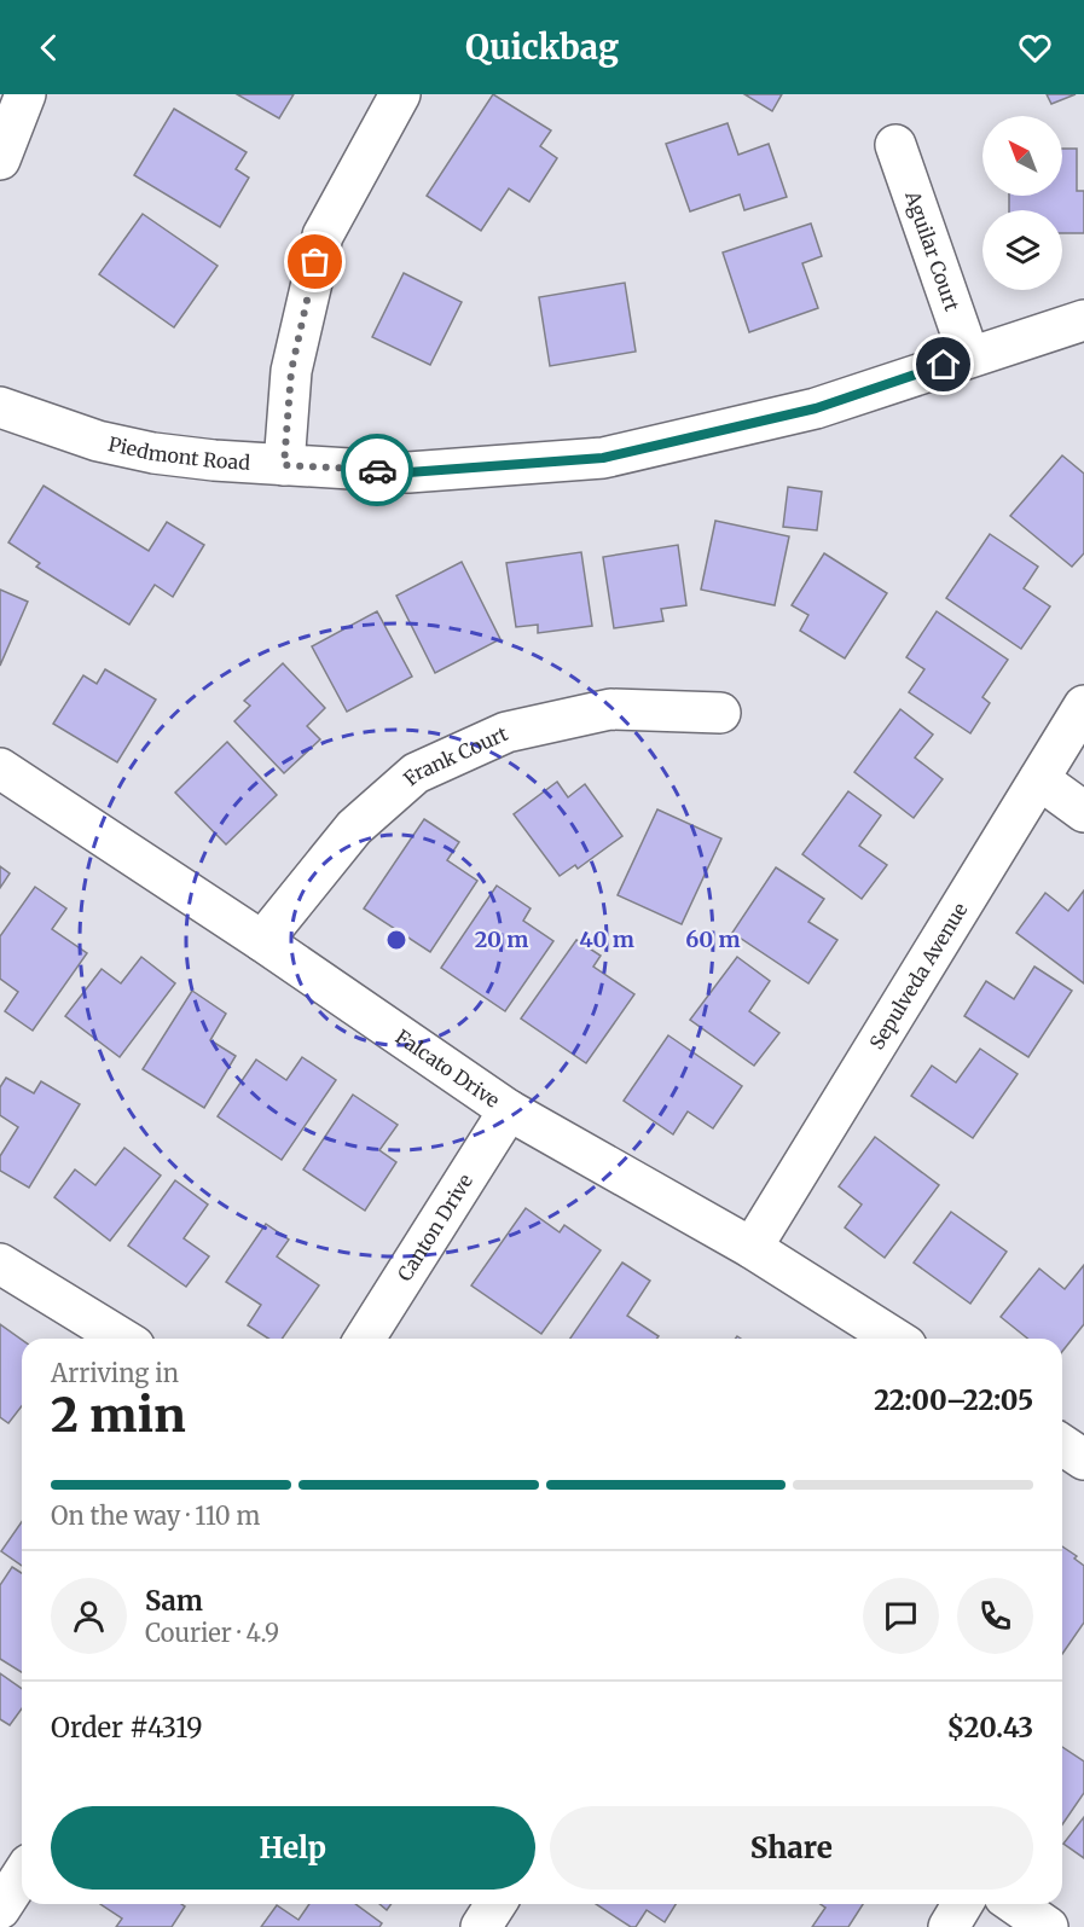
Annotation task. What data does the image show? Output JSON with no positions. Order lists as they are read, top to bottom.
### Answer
{
  "streets": {
    "street": [
      "Aguilar Court",
      "Piedmont Road",
      "Frank Court",
      "Sepulveda Avenue",
      "Falcato Drive",
      "Canton Drive"
    ]
  },
  "crossings": [
    ["Aguilar Court", "Piedmont Road"],
    ["Frank Court", "Falcato Drive"],
    ["Sepulveda Avenue", "Falcato Drive"],
    ["Falcato Drive", "Canton Drive"]
  ],
  "north": "top left",
  "page": {
    "header": "Quickbag",
    "heading": ["2 min", "Arriving in", "22:00–22:05"],
    "panel": [
      "Sam",
      "Courier · 4.9",
      "Order #4319",
      "$20.43"
    ],
    "bar": "On the way · 110 m",
    "buttons": ["Help", "Share"]
  },
  "rings": ["20 m", "40 m", "60 m"]
}
